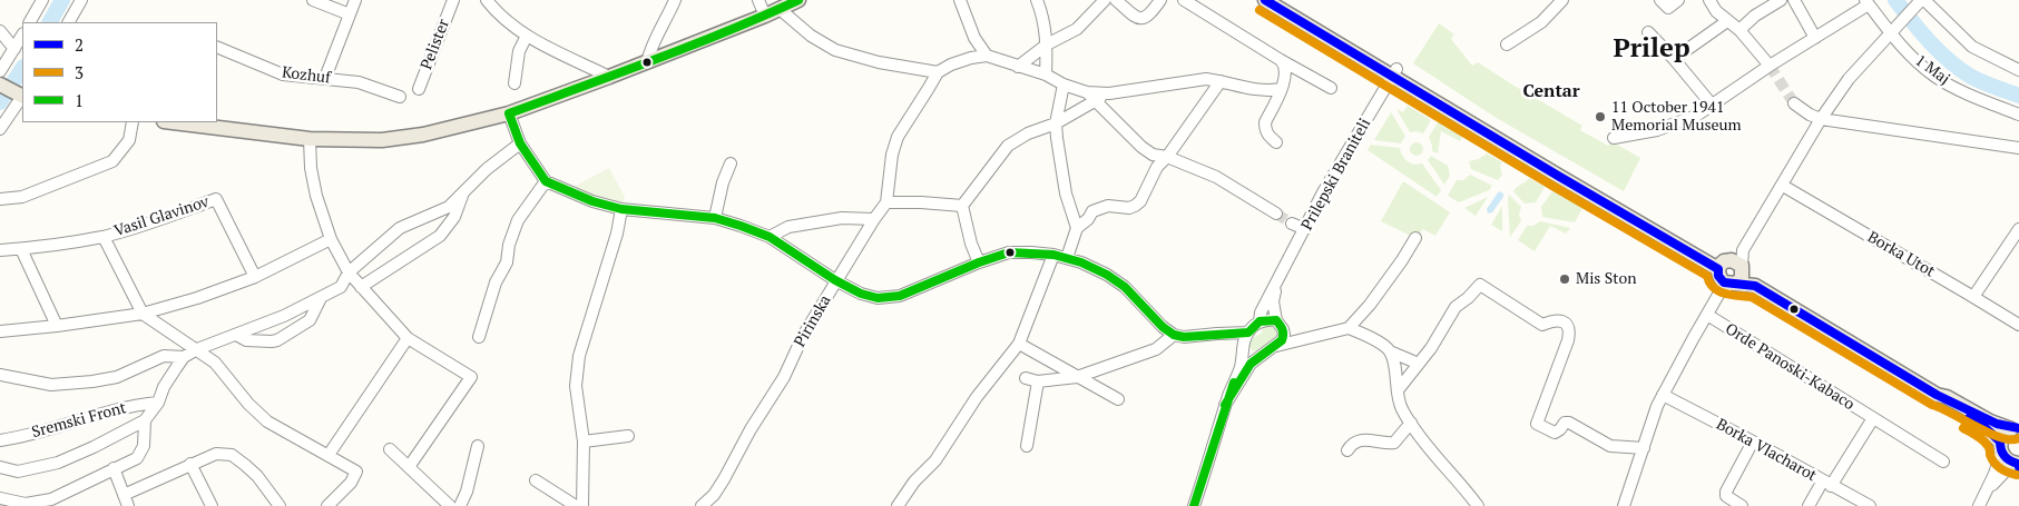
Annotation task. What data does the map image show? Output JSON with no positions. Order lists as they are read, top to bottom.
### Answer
{
  "streets": {
    "street": [
      "Pelister",
      "1 Maj",
      "Kozhuf",
      "Prilepski Braniteli",
      "Vasil Glavinov",
      "Borka Utot",
      "Pirinska",
      "Orde Panoski-Kabaco",
      "Sremski Front",
      "Borka Vlacharot"
    ]
  },
  "districts": ["Prilep", "Centar"],
  "places": ["11 October 1941 Memorial Museum", "Mis Ston"],
  "lines": ["transit line 2", "transit line 1", "transit line 3"],
  "legend": ["2", "3", "1"]
}
